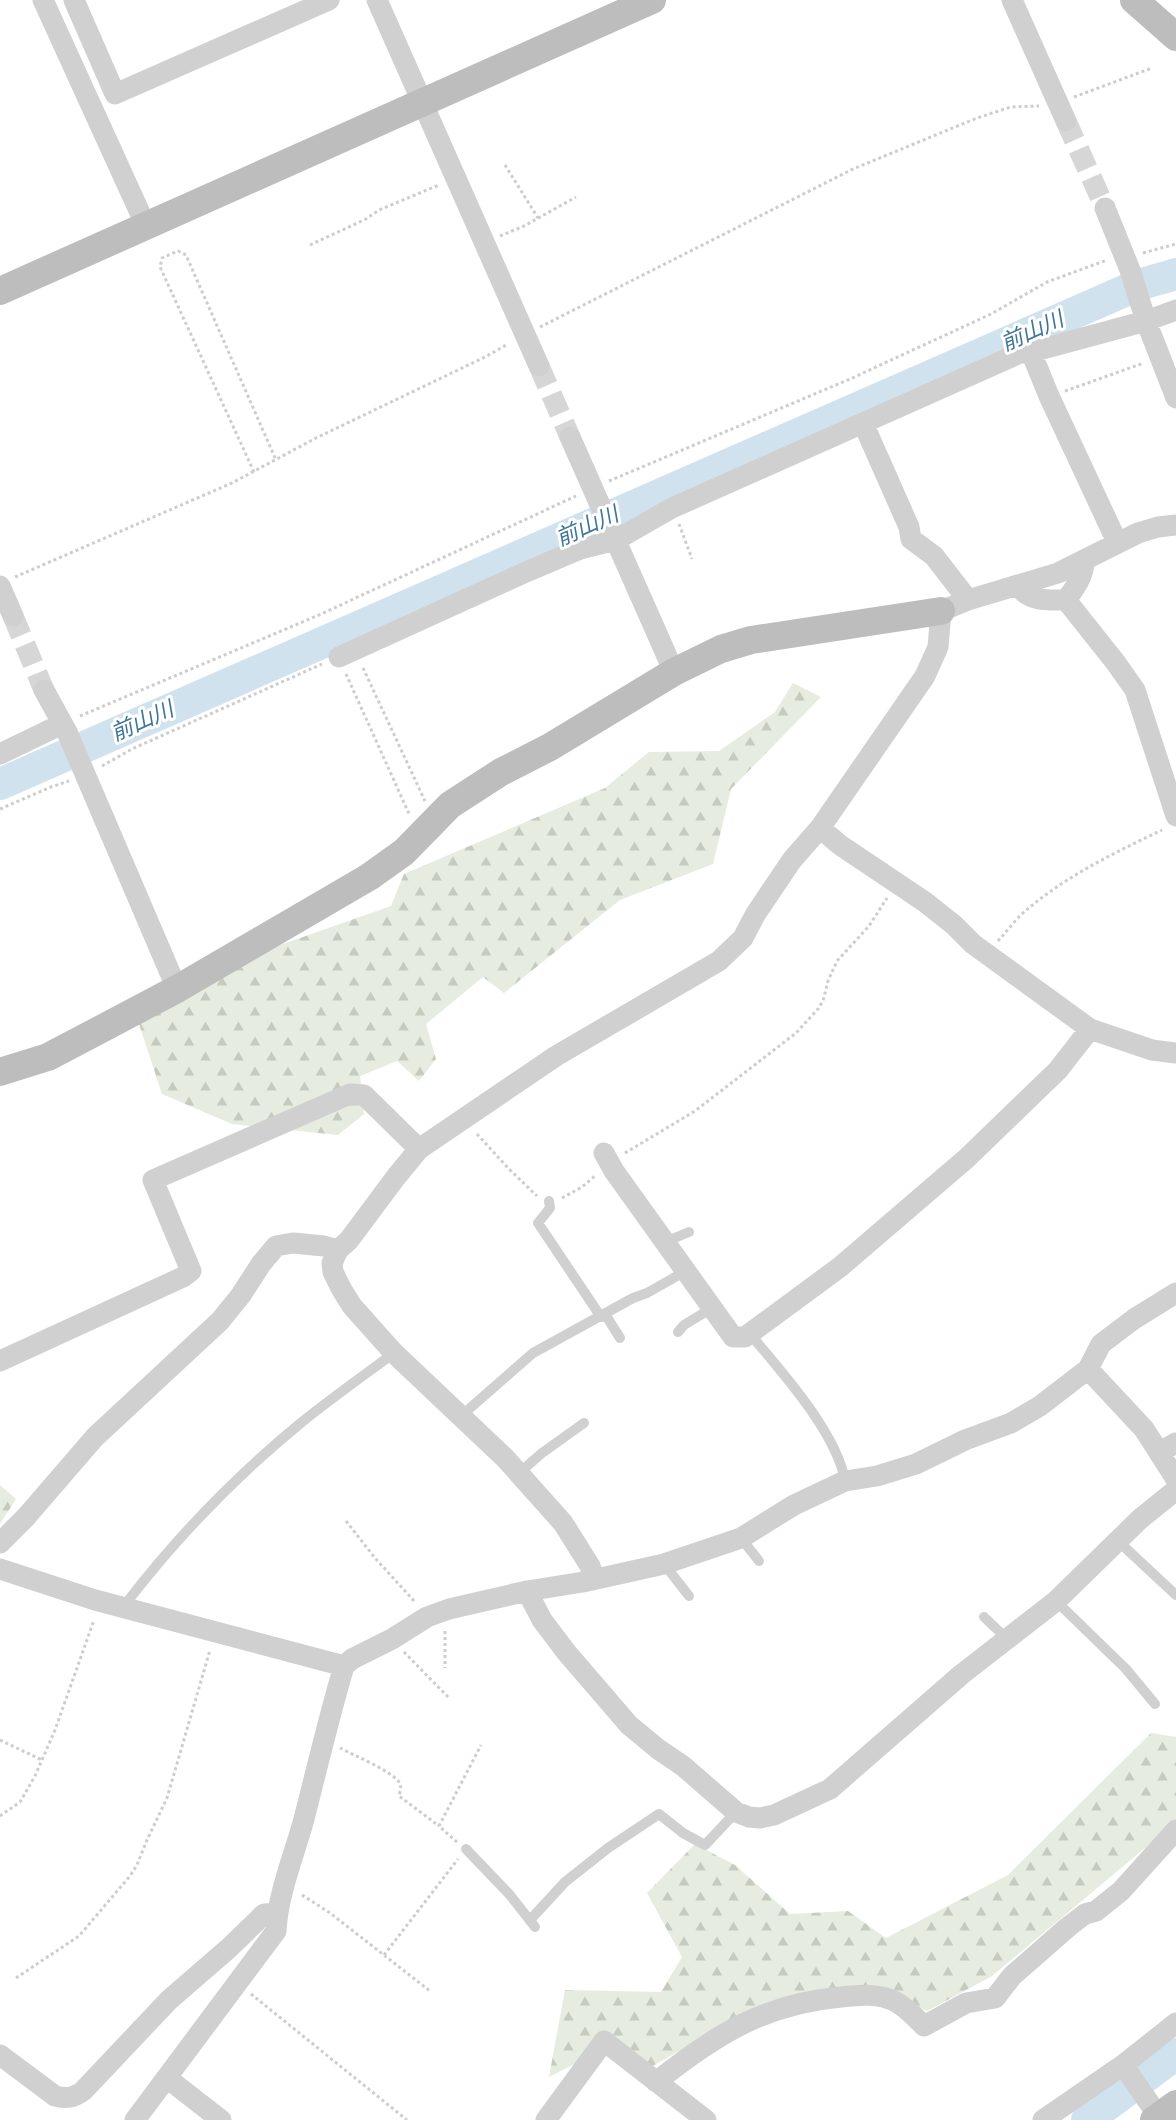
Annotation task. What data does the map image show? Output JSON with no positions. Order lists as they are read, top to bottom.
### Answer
{
  "water": ["前山川"]
}
